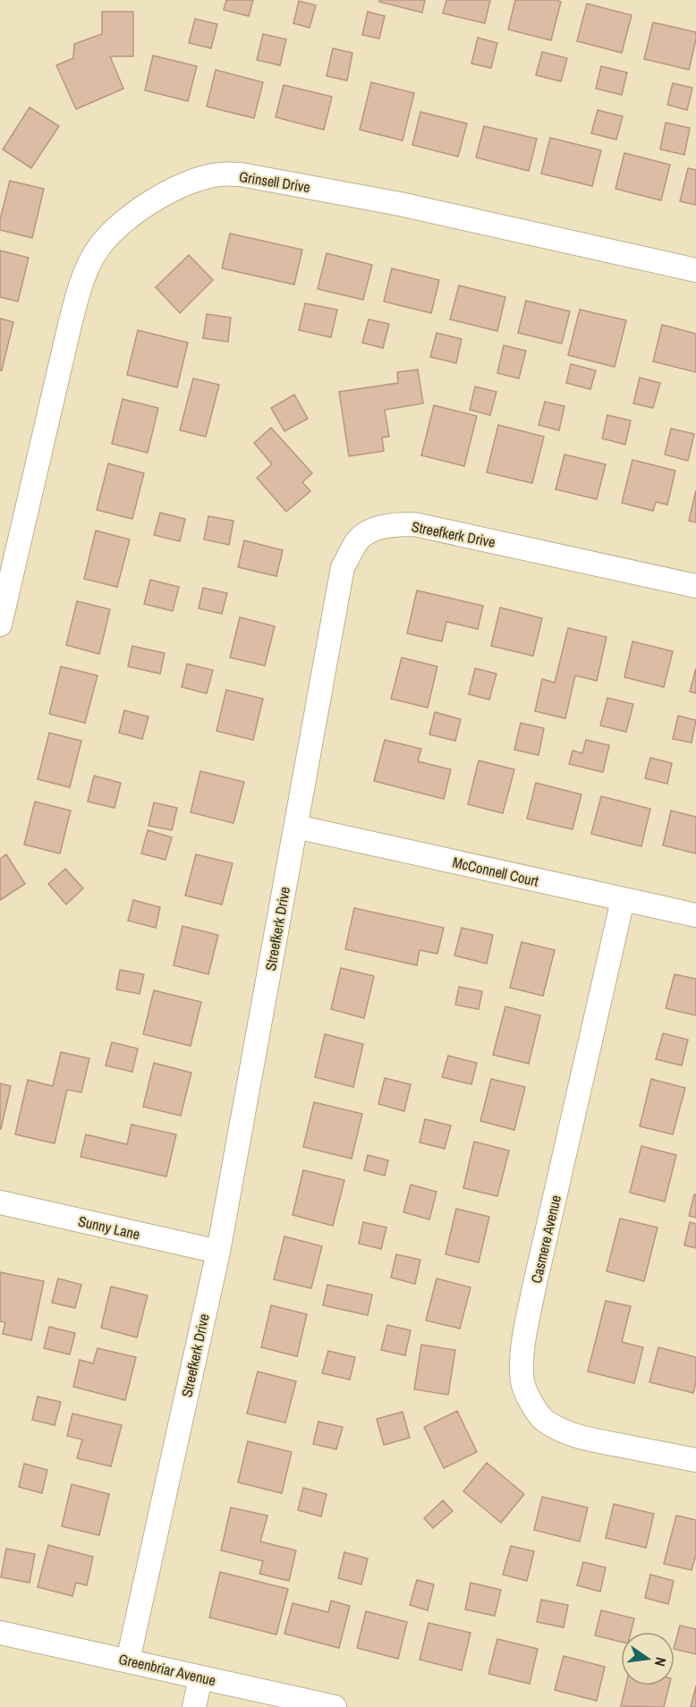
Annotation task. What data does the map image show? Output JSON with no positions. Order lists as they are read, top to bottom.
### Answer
{
  "streets": {
    "street": [
      "Grinsell Drive",
      "Streefkerk Drive",
      "McConnell Court",
      "Sunny Lane",
      "Casmere Avenue",
      "Greenbriar Avenue"
    ]
  },
  "crossings": [
    ["Streefkerk Drive", "McConnell Court"],
    ["Streefkerk Drive", "Sunny Lane"],
    ["Streefkerk Drive", "Greenbriar Avenue"],
    ["McConnell Court", "Casmere Avenue"]
  ],
  "north": "right"
}
